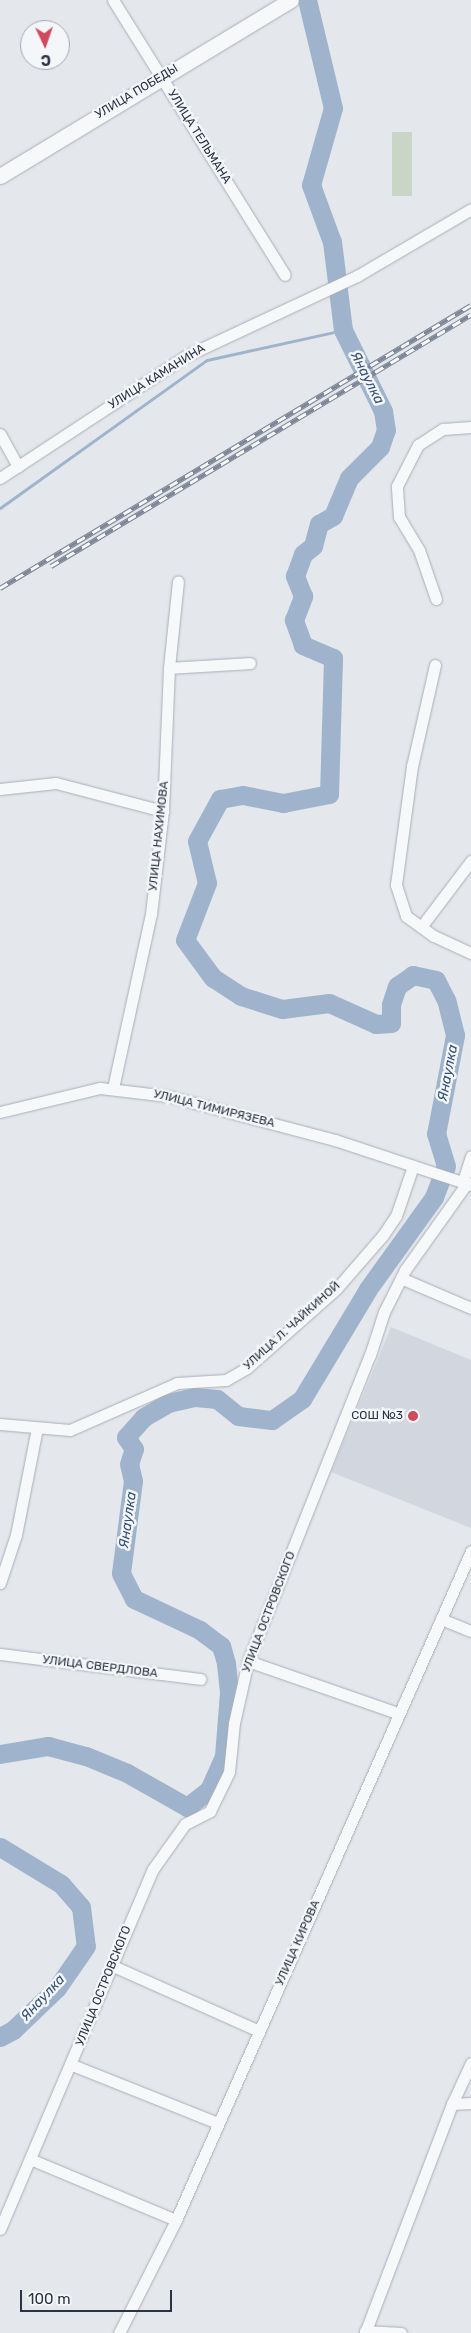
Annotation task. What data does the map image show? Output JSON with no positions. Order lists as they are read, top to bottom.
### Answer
{
  "streets": {
    "street": [
      "УЛИЦА ПОБЕДЫ",
      "УЛИЦА ТЕЛЬМАНА",
      "УЛИЦА КАМАНИНА",
      "УЛИЦА НАХИМОВА",
      "УЛИЦА ТИМИРЯЗЕВА",
      "УЛИЦА Л. ЧАЙКИНОЙ",
      "УЛИЦА ОСТРОВСКОГО",
      "УЛИЦА СВЕРДЛОВА",
      "УЛИЦА КИРОВА"
    ]
  },
  "crossings": [
    ["УЛИЦА ПОБЕДЫ", "УЛИЦА ТЕЛЬМАНА"],
    ["УЛИЦА НАХИМОВА", "УЛИЦА ТИМИРЯЗЕВА"],
    ["УЛИЦА ТИМИРЯЗЕВА", "УЛИЦА Л. ЧАЙКИНОЙ"],
    ["УЛИЦА ТИМИРЯЗЕВА", "УЛИЦА ОСТРОВСКОГО"]
  ],
  "water": ["Янаулка"],
  "places": ["СОШ №3"],
  "scale_bar": "100 m",
  "north": "bottom"
}
